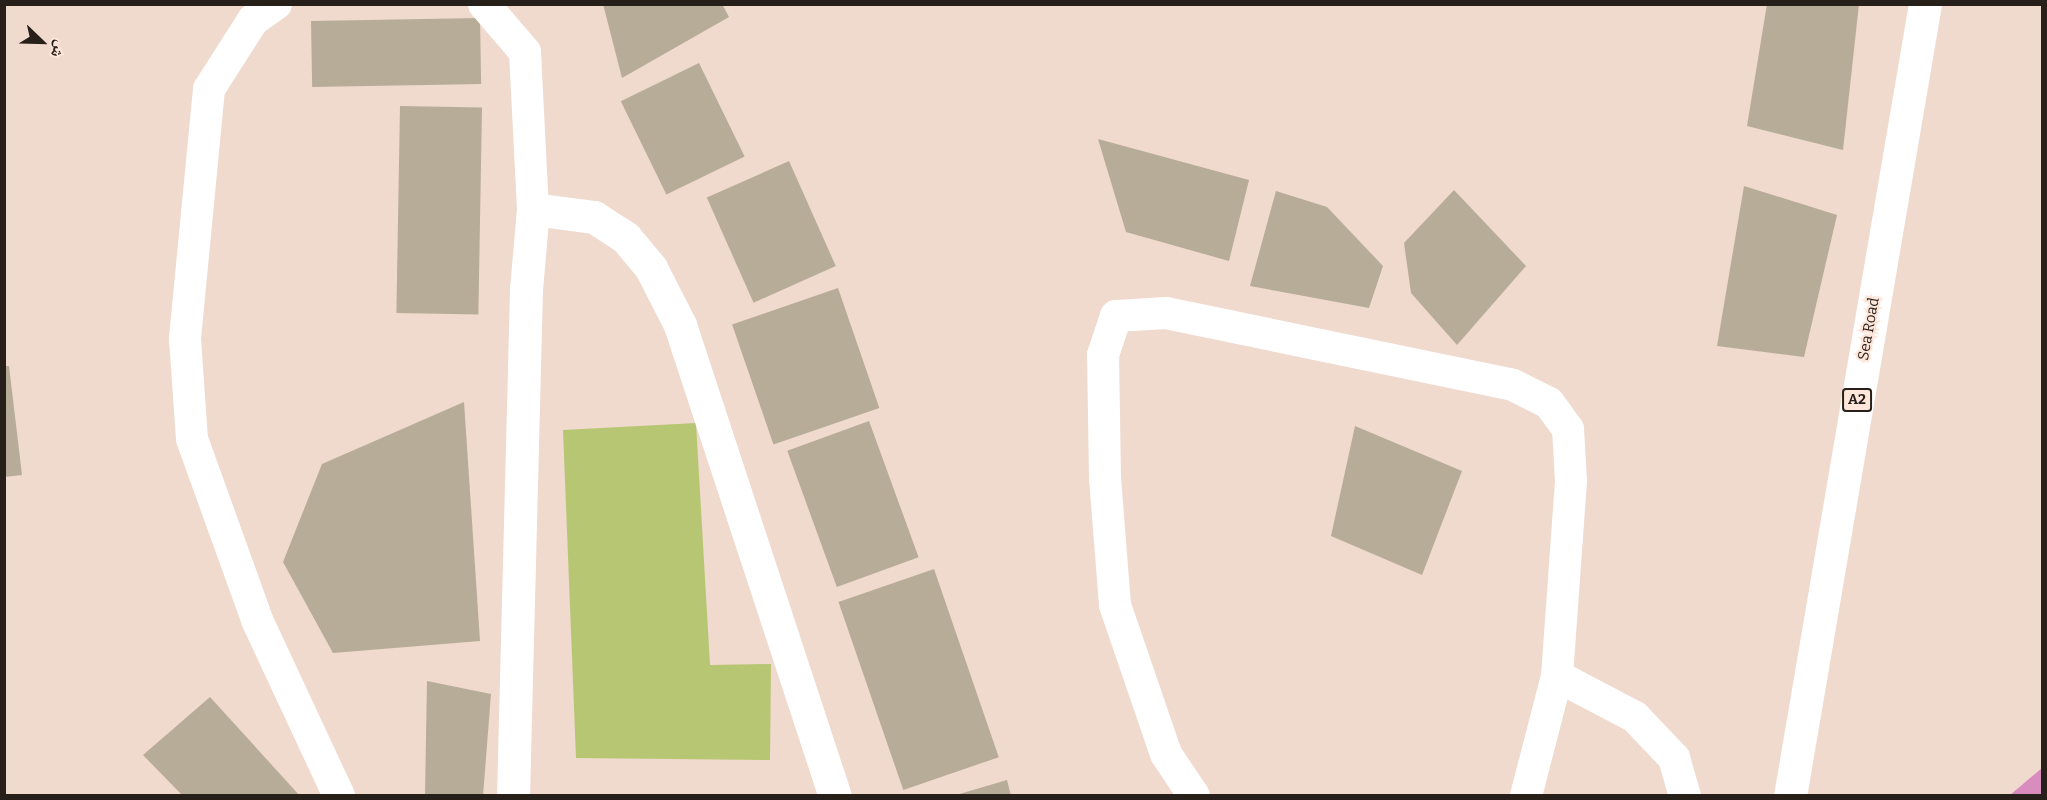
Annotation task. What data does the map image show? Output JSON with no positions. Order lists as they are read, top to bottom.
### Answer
{
  "streets": {
    "street": ["Sea Road", "A2"]
  },
  "north": "bottom right"
}
